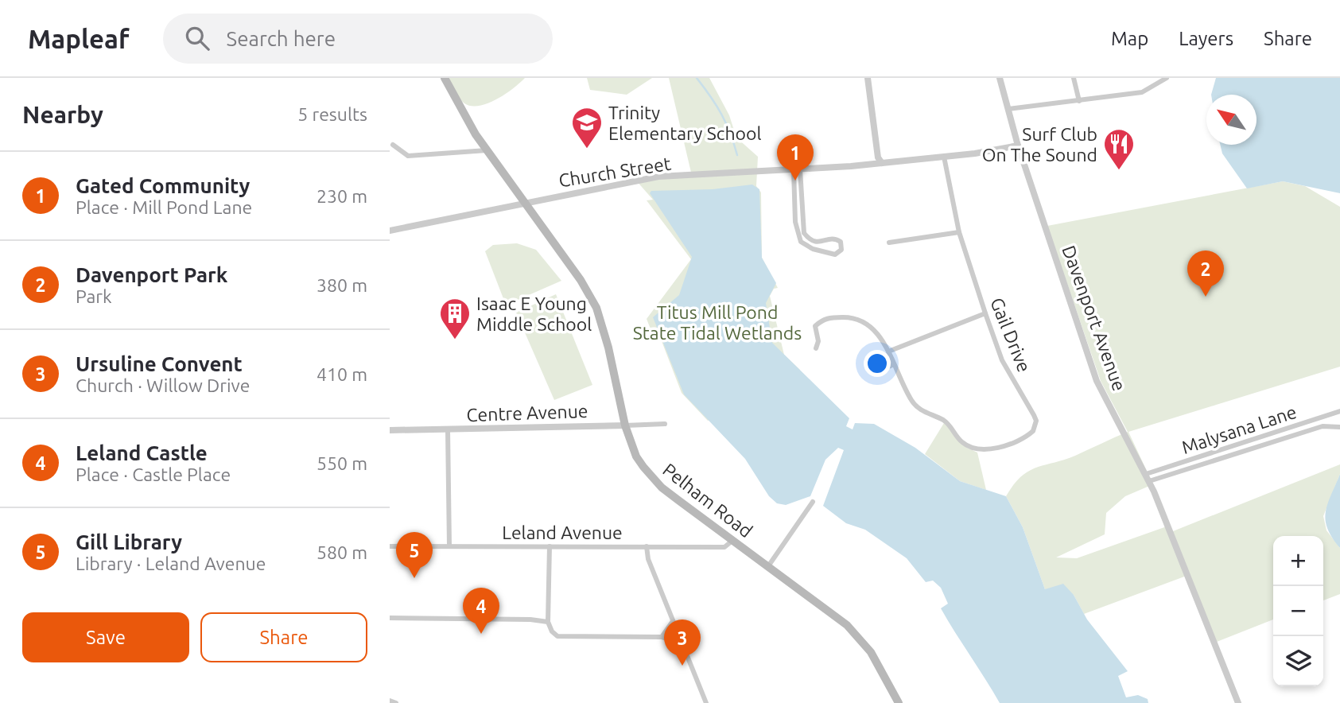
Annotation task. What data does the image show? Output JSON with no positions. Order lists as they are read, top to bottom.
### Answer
{
  "streets": {
    "main road": ["Pelham Road"],
    "street": [
      "Church Street",
      "Davenport Avenue",
      "Gail Drive",
      "Centre Avenue",
      "Malysana Lane",
      "Leland Avenue"
    ]
  },
  "crossings": [
    ["Church Street", "Pelham Road"],
    ["Davenport Avenue", "Malysana Lane"],
    ["Centre Avenue", "Pelham Road"],
    ["Pelham Road", "Leland Avenue"]
  ],
  "parks": ["Titus Mill Pond State Tidal Wetlands"],
  "places": {
    "school or university": ["Trinity Elementary School"],
    "restaurant": ["Surf Club On The Sound"],
    "building": ["Isaac E Young Middle School"]
  },
  "north": "top left",
  "page": {
    "header": "Mapleaf",
    "search": "Search here",
    "nav": ["Map", "Layers", "Share"],
    "heading": ["Nearby", "5 results"],
    "pins": [
      "1",
      "2",
      "5",
      "4",
      "3"
    ],
    "list": [
      {
        "mark": "1",
        "name": "Gated Community",
        "note": "Place · Mill Pond Lane",
        "value": "230 m"
      },
      {
        "mark": "2",
        "name": "Davenport Park",
        "note": "Park",
        "value": "380 m"
      },
      {
        "mark": "3",
        "name": "Ursuline Convent",
        "note": "Church · Willow Drive",
        "value": "410 m"
      },
      {
        "mark": "4",
        "name": "Leland Castle",
        "note": "Place · Castle Place",
        "value": "550 m"
      },
      {
        "mark": "5",
        "name": "Gill Library",
        "note": "Library · Leland Avenue",
        "value": "580 m"
      }
    ],
    "map_buttons": ["+", "−"],
    "buttons": ["Save", "Share"]
  }
}
